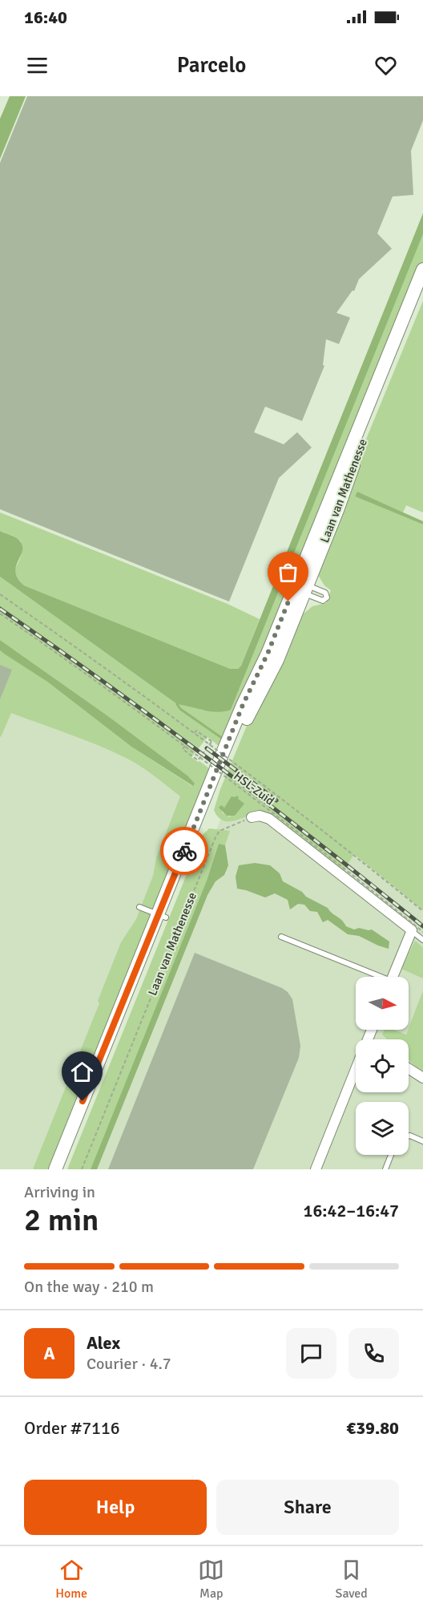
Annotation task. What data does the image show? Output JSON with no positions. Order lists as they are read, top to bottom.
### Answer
{
  "streets": {
    "street": ["Laan van Mathenesse"],
    "path": ["HSL-Zuid"]
  },
  "north": "right",
  "page": {
    "status": "16:40",
    "header": "Parcelo",
    "heading": ["2 min", "Arriving in", "16:42–16:47"],
    "panel": [
      "Alex",
      "Courier · 4.7",
      "Order #7116",
      "€39.80"
    ],
    "bar": "On the way · 210 m",
    "round": "A",
    "buttons": ["Help", "Share"],
    "tabs": ["Home", "Map", "Saved"]
  }
}
